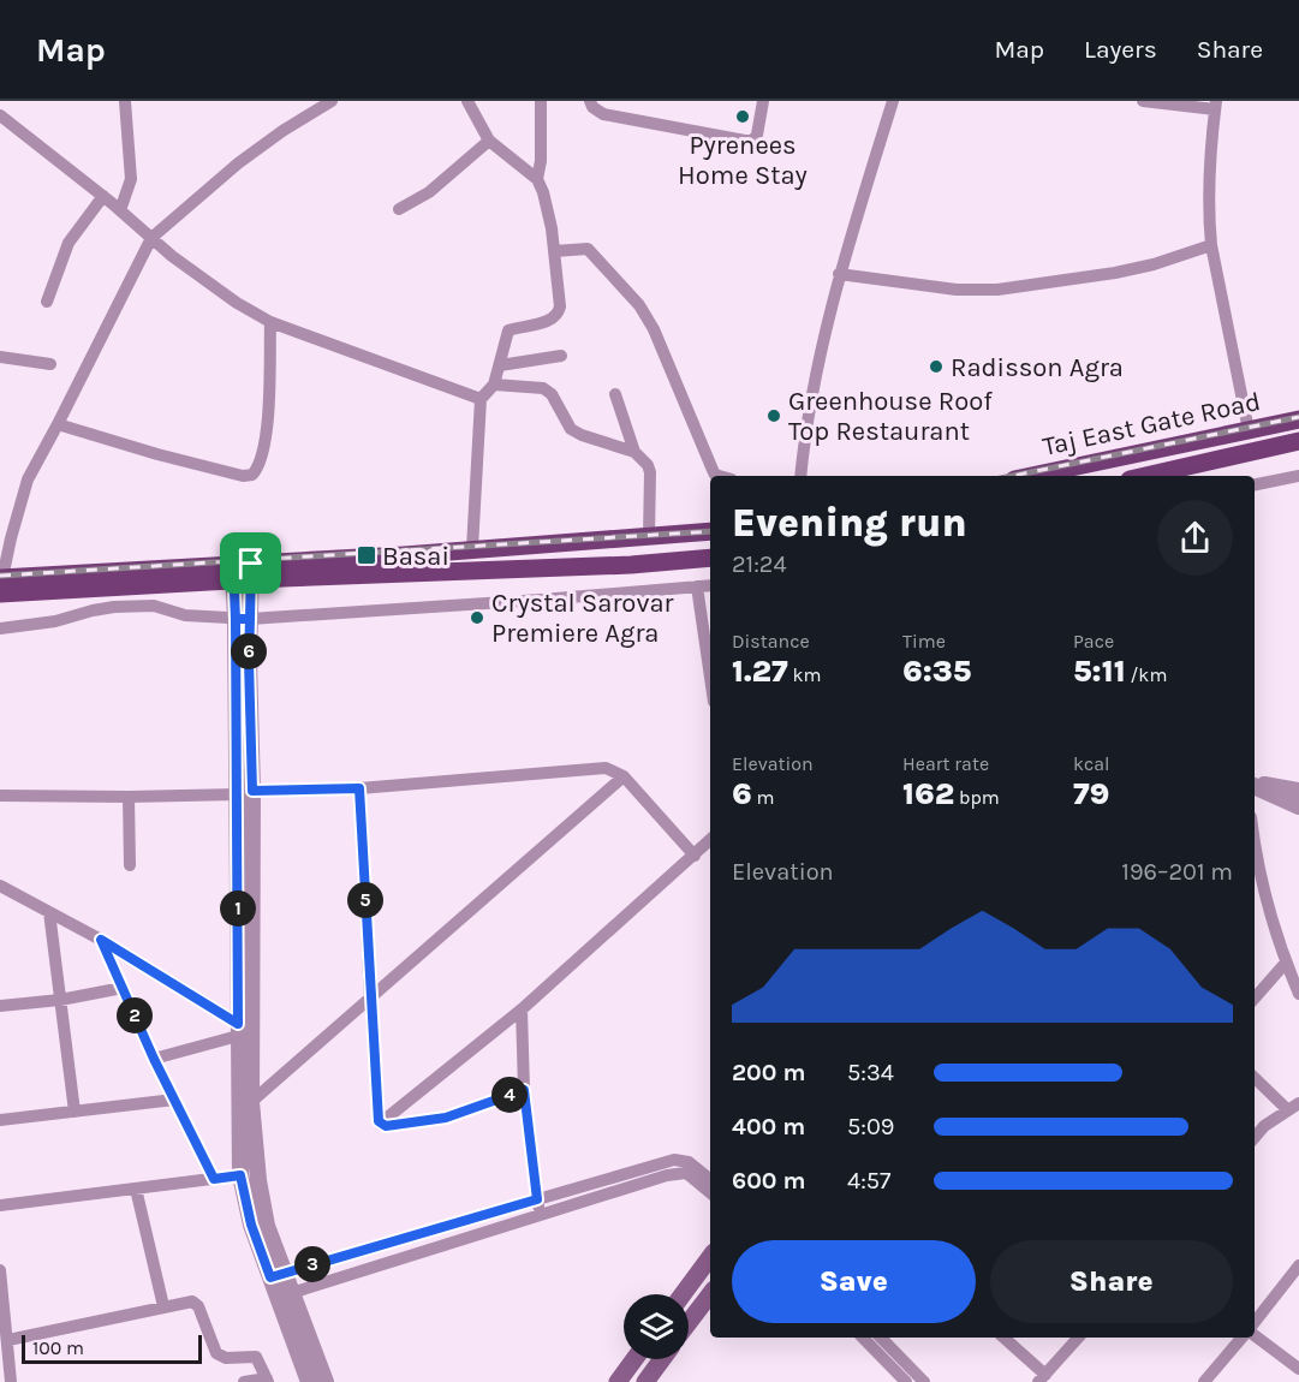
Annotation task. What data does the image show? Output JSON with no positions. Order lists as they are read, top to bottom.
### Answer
{
  "streets": {
    "main road": ["Taj East Gate Road"]
  },
  "places": {
    "other": [
      "Pyrenees Home Stay",
      "Radisson Agra",
      "Greenhouse Roof Top Restaurant",
      "Crystal Sarovar Premiere Agra"
    ],
    "transit": ["Basai"]
  },
  "scale_bar": "100 m",
  "page": {
    "header": "Map",
    "nav": ["Map", "Layers", "Share"],
    "heading": ["Evening run", "21:24"],
    "stats": [
      ["Distance", "1.27 km"],
      ["Time", "6:35"],
      ["Pace", "5:11 /km"],
      ["Elevation", "6 m"],
      ["Heart rate", "162 bpm"],
      ["kcal", "79"]
    ],
    "pins": [
      "6",
      "5",
      "1",
      "2",
      "4",
      "3"
    ],
    "chart": ["Elevation", "196–201 m"],
    "list": [
      {
        "name": "200 m",
        "note": "5:34"
      },
      {
        "name": "400 m",
        "note": "5:09"
      },
      {
        "name": "600 m",
        "note": "4:57"
      }
    ],
    "buttons": ["Save", "Share"],
    "scale": "100 m"
  }
}
